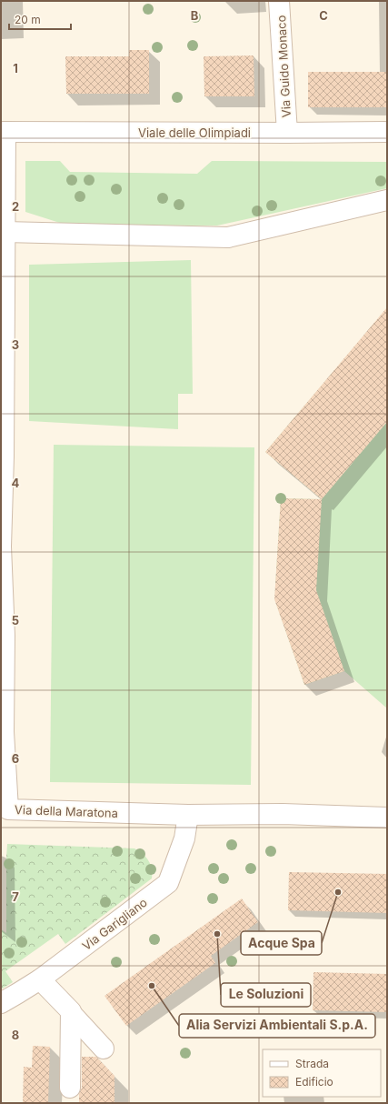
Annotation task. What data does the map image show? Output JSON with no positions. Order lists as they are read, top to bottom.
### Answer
{
  "streets": {
    "street": [
      "Via Guido Monaco",
      "Viale delle Olimpiadi",
      "Via della Maratona",
      "Via Garigliano"
    ]
  },
  "crossings": [
    ["Via Guido Monaco", "Viale delle Olimpiadi"],
    ["Viale delle Olimpiadi", "Via della Maratona"],
    ["Via della Maratona", "Via Garigliano"]
  ],
  "places": ["Acque Spa", "Le Soluzioni", "Alia Servizi Ambientali S.p.A."],
  "legend": ["Strada", "Edificio"],
  "scale_bar": "20 m",
  "grid": {
    "columns": ["B", "C"],
    "rows": [
      "1",
      "2",
      "3",
      "4",
      "5",
      "6",
      "7",
      "8"
    ]
  }
}
